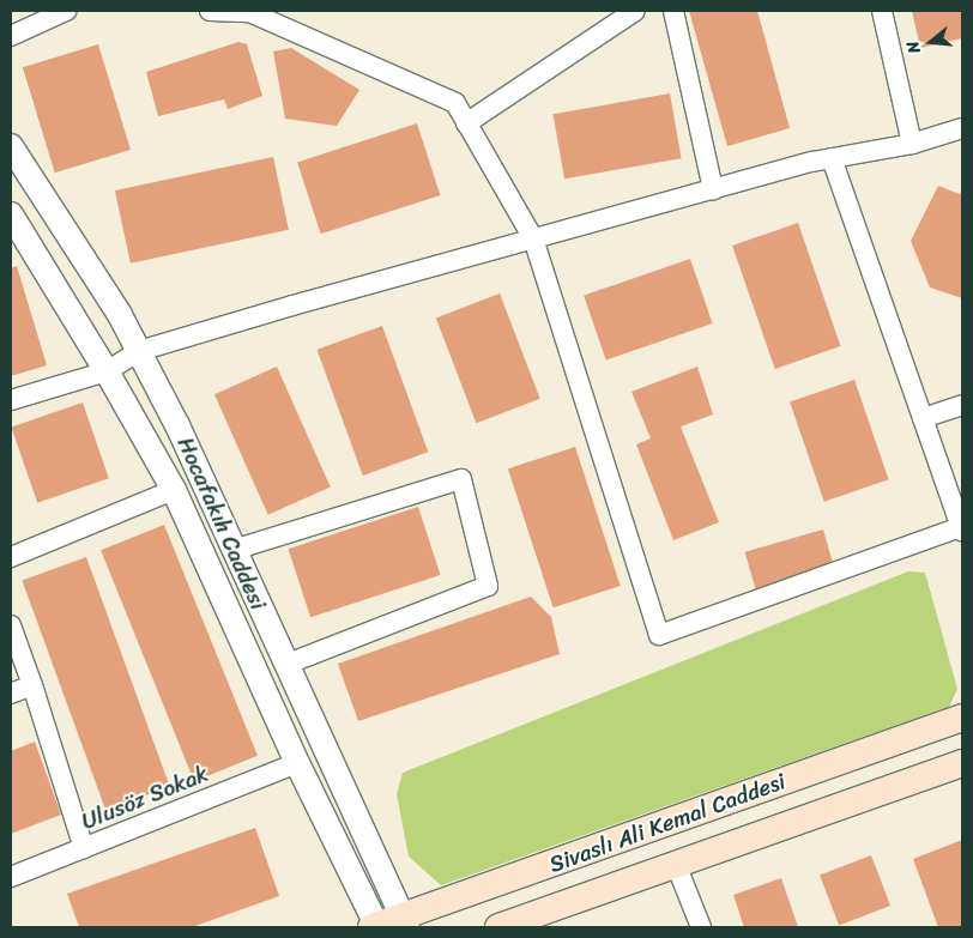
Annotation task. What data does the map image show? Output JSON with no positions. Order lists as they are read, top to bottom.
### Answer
{
  "streets": {
    "main road": ["Sivaslı Ali Kemal Caddesi"],
    "street": ["Hocafakıh Caddesi", "Ulusöz Sokak"]
  },
  "crossings": [
    ["Hocafakıh Caddesi", "Ulusöz Sokak"],
    ["Hocafakıh Caddesi", "Sivaslı Ali Kemal Caddesi"]
  ],
  "north": "left"
}
